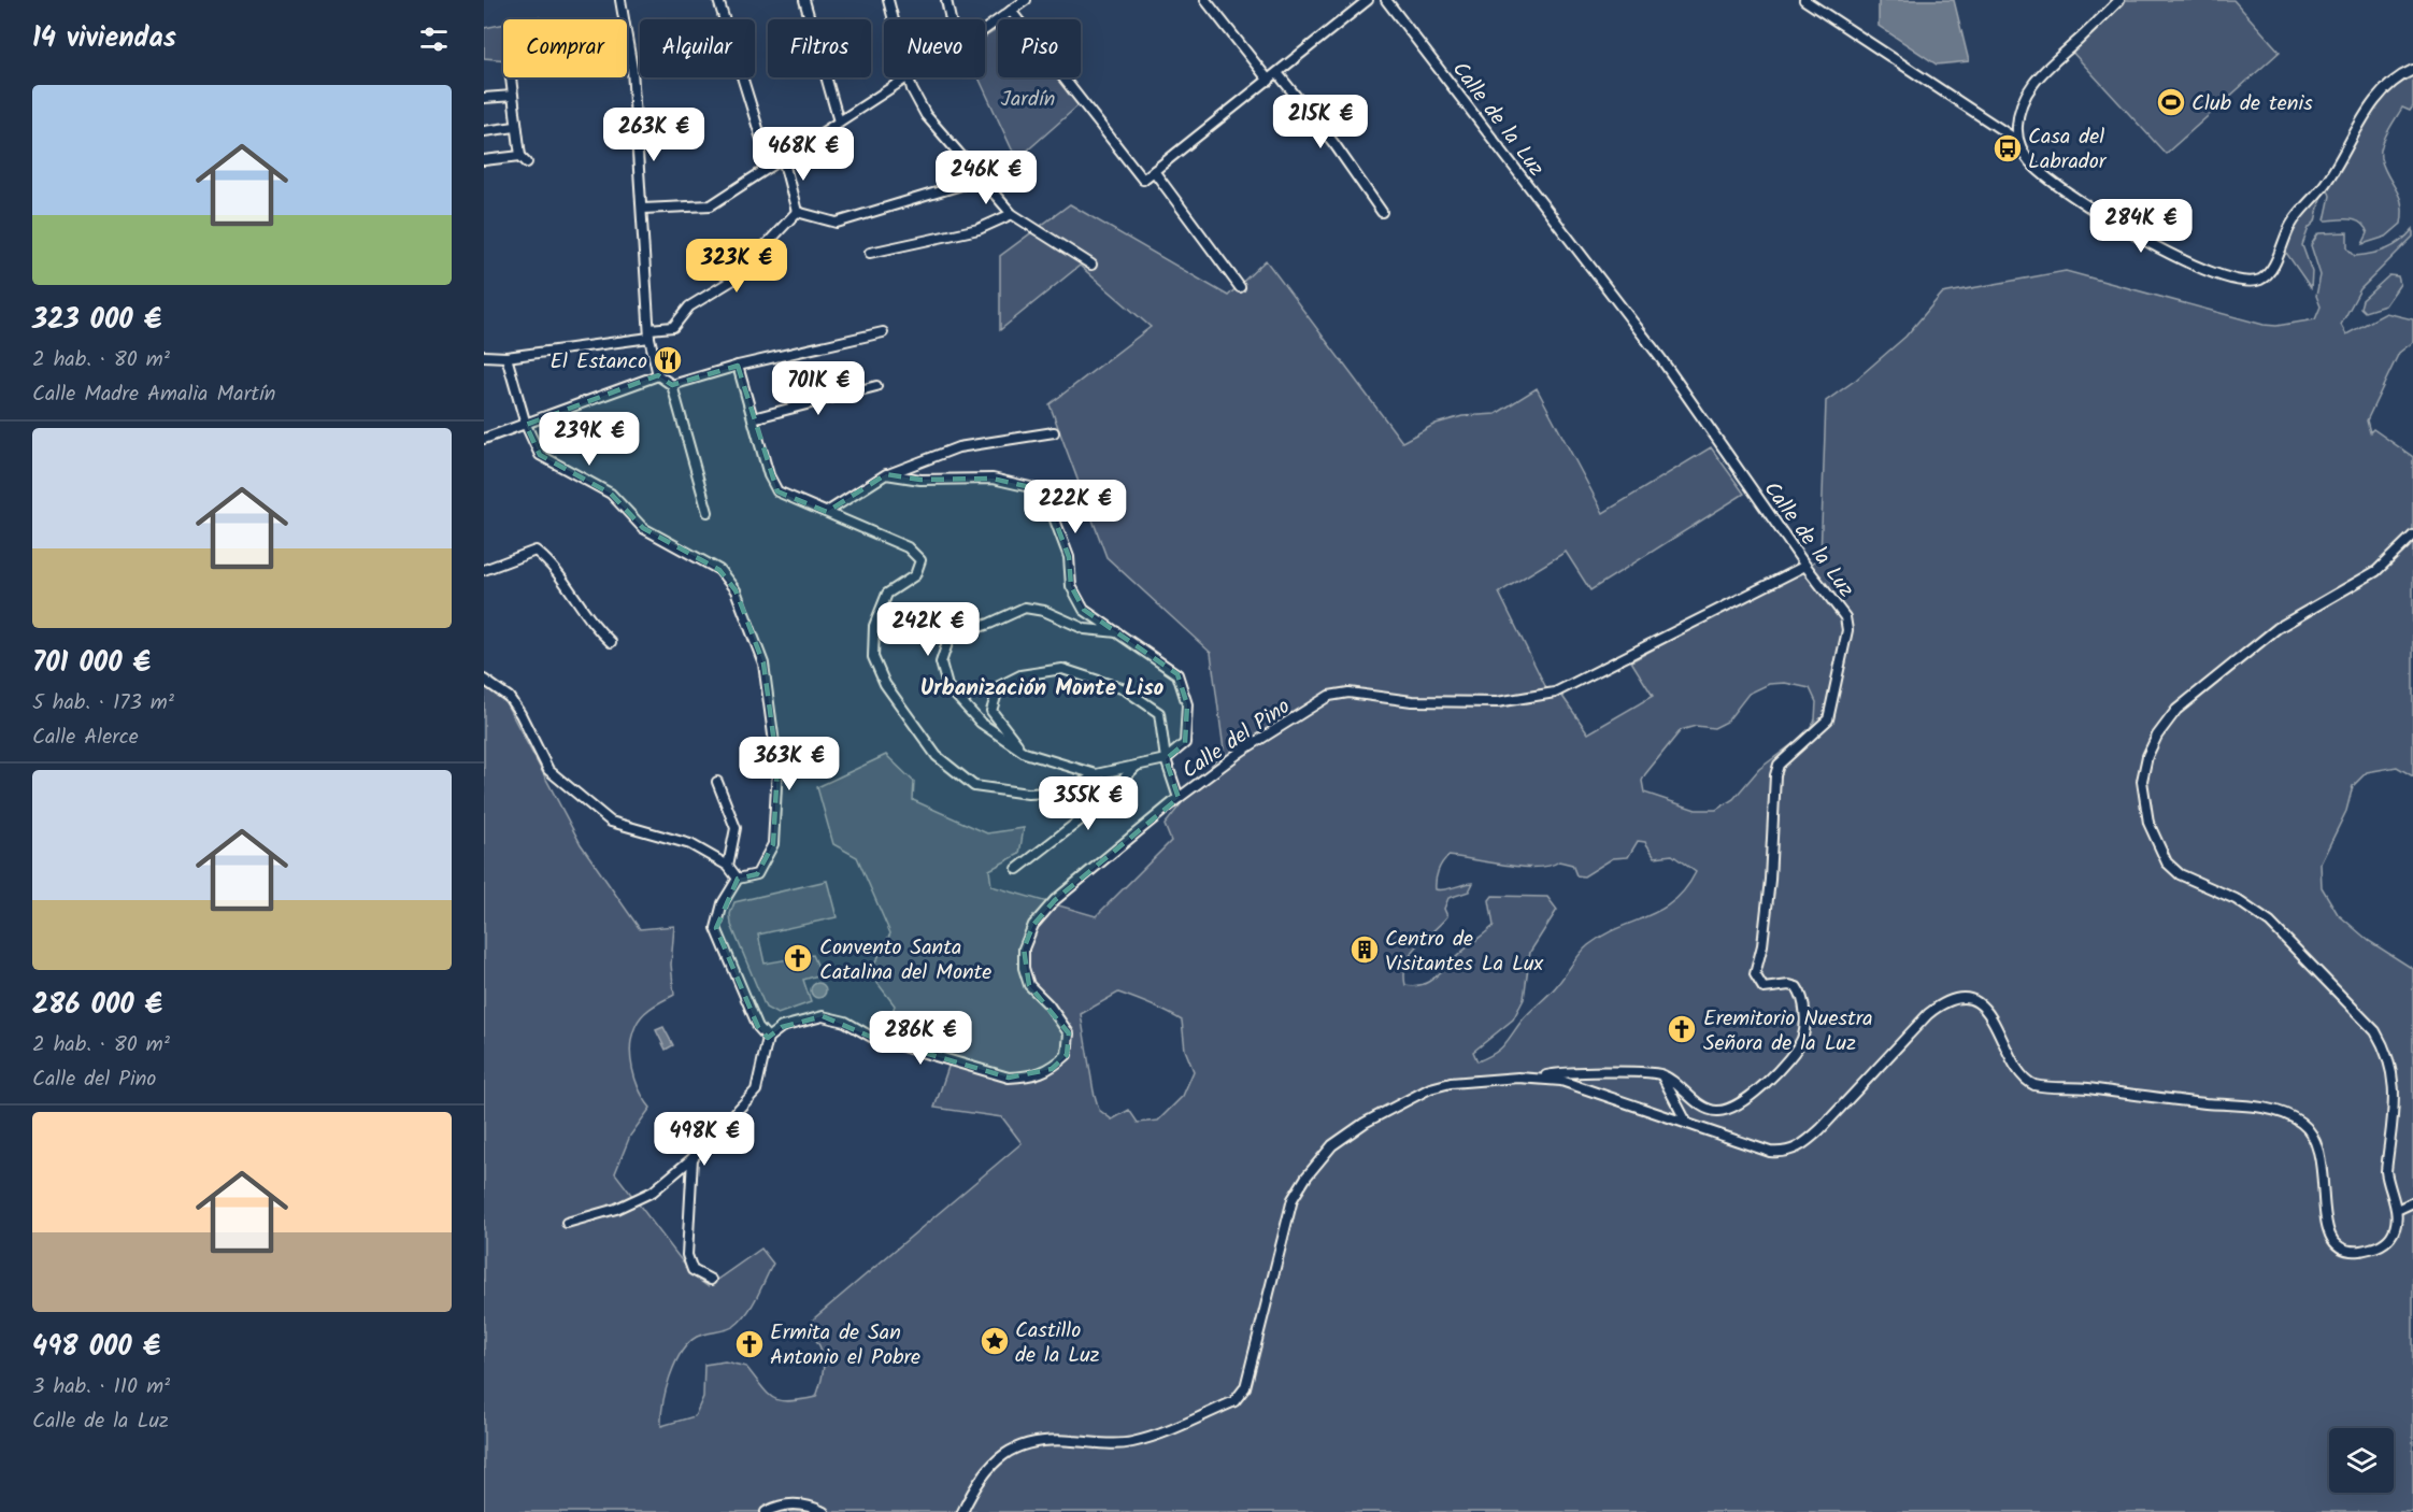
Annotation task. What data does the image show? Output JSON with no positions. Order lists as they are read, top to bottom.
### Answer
{
  "streets": {
    "street": ["Calle de la Luz", "Calle del Pino"]
  },
  "crossings": [
    ["Calle de la Luz", "Calle del Pino"]
  ],
  "districts": ["Urbanización Monte Liso"],
  "parks": ["Jardín"],
  "places": {
    "sports": ["Club de tenis"],
    "bus stop": ["Casa del Labrador"],
    "restaurant": ["El Estanco"],
    "building": ["Centro de Visitantes La Lux"],
    "church": ["Convento Santa Catalina del Monte", "Eremitorio Nuestra Señora de la Luz", "Ermita de San Antonio el Pobre"],
    "place": ["Castillo de la Luz"]
  },
  "page": {
    "heading": "14 viviendas",
    "chip": [
      "Comprar",
      "Alquilar",
      "Filtros",
      "Nuevo",
      "Piso"
    ],
    "list": [
      {
        "name": "323 000 €",
        "note": "2 hab. · 80 m² · Calle Madre Amalia Martín"
      },
      {
        "name": "701 000 €",
        "note": "5 hab. · 173 m² · Calle Alerce"
      },
      {
        "name": "286 000 €",
        "note": "2 hab. · 80 m² · Calle del Pino"
      },
      {
        "name": "498 000 €",
        "note": "3 hab. · 110 m² · Calle de la Luz"
      }
    ],
    "price": [
      "215K €",
      "263K €",
      "468K €",
      "246K €",
      "284K €",
      "323K €",
      "701K €",
      "239K €",
      "222K €",
      "242K €",
      "363K €",
      "355K €",
      "286K €",
      "498K €"
    ]
  }
}
